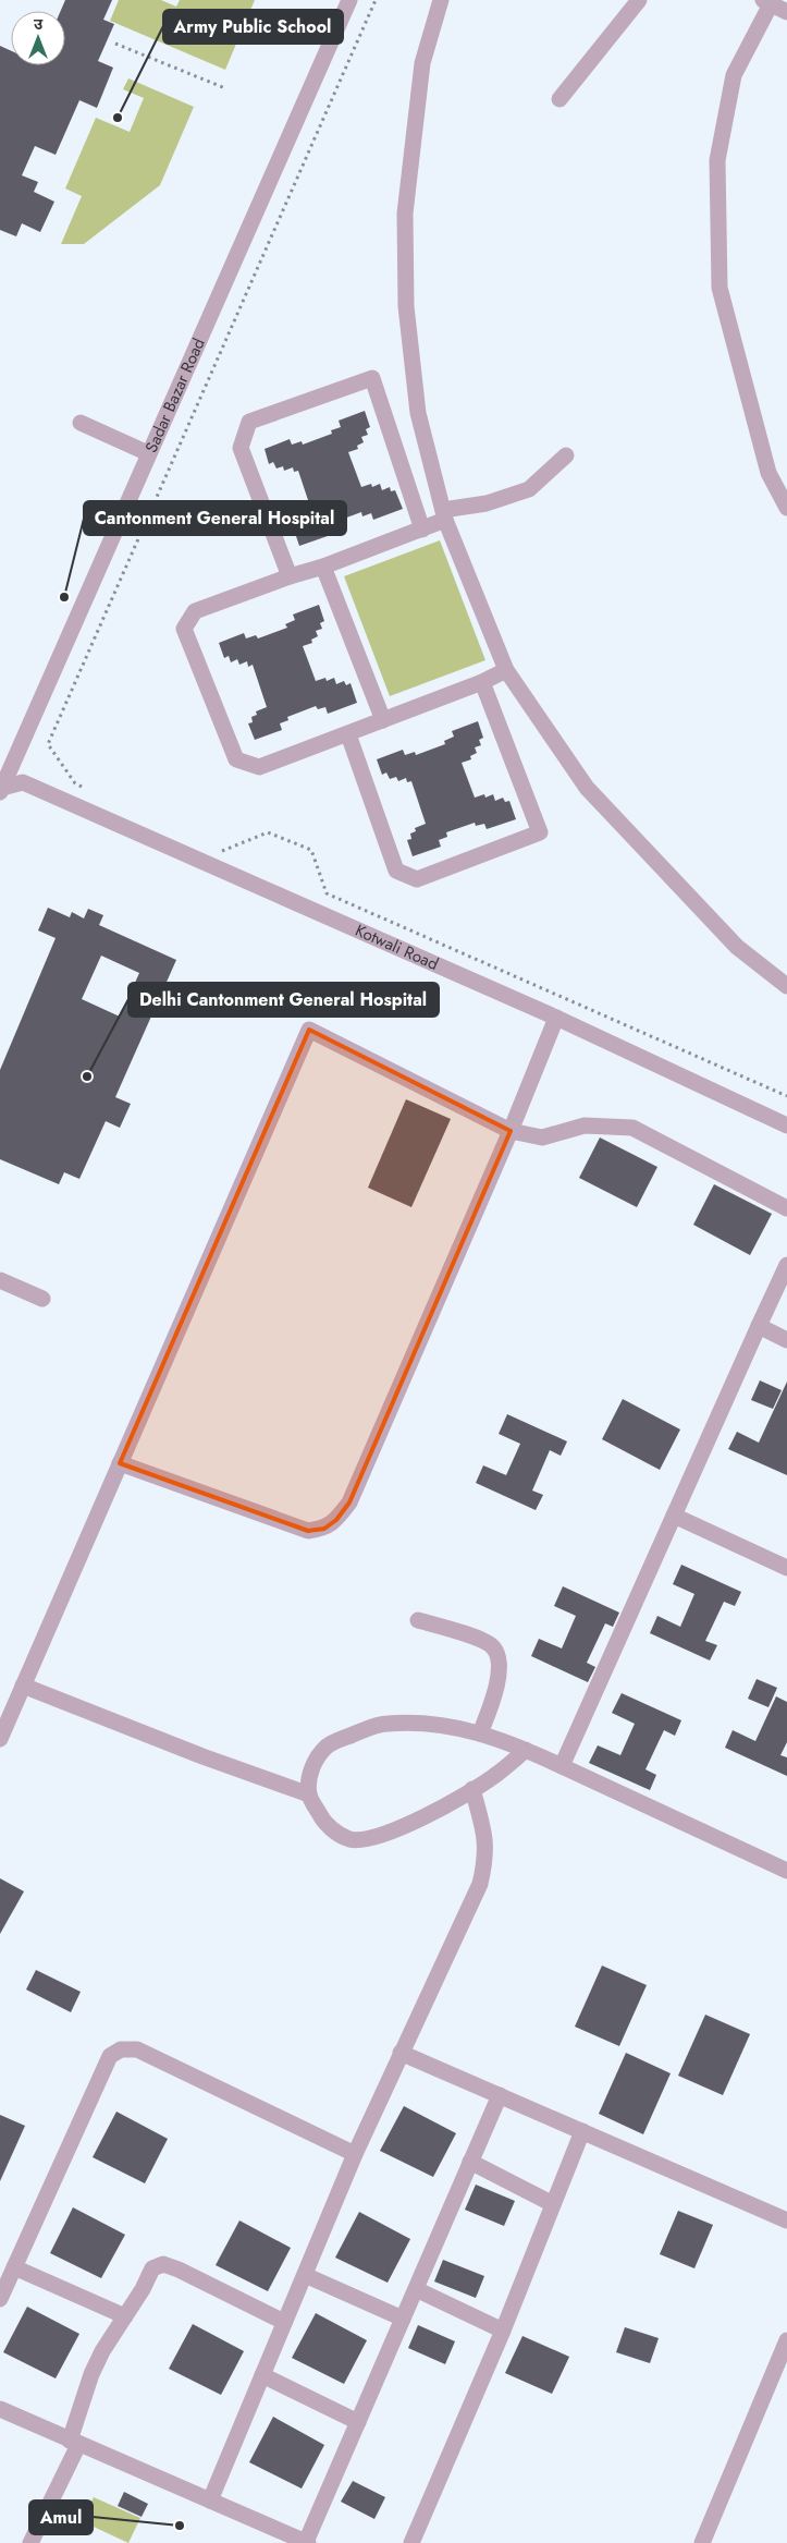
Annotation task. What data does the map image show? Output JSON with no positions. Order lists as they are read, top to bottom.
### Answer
{
  "streets": {
    "street": ["Sadar Bazar Road", "Kotwali Road"]
  },
  "crossings": [
    ["Sadar Bazar Road", "Kotwali Road"]
  ],
  "places": [
    "Army Public School",
    "Cantonment General Hospital",
    "Delhi Cantonment General Hospital",
    "Amul"
  ],
  "north": "top"
}
